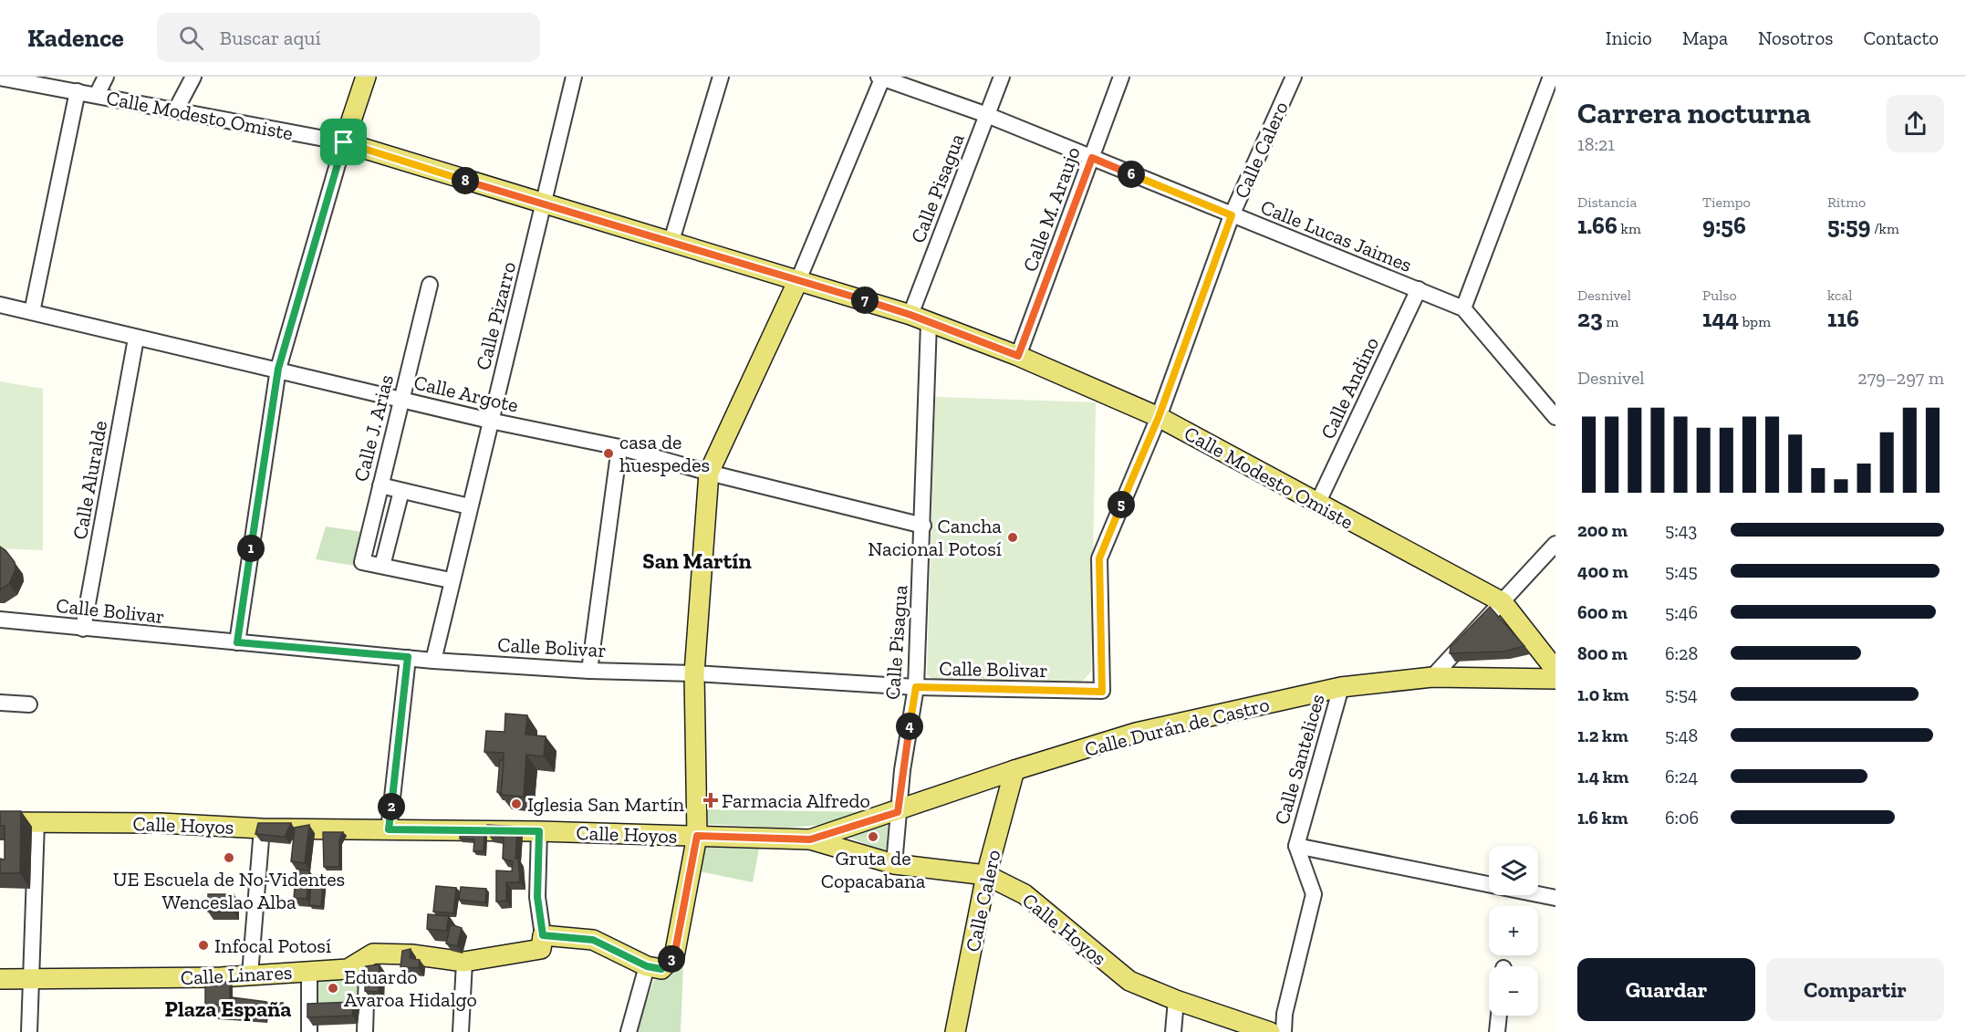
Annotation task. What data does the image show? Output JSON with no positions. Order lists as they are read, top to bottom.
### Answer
{
  "streets": {
    "main road": [
      "Calle Modesto Omiste",
      "Calle Calero",
      "Calle Durán de Castro",
      "Calle Hoyos",
      "Calle Linares"
    ],
    "street": [
      "Calle Pisagua",
      "Calle M. Araujo",
      "Calle Lucas Jaimes",
      "Calle Pizarro",
      "Calle Andino",
      "Calle Argote",
      "Calle J. Arias",
      "Calle Aluralde",
      "Calle Bolivar",
      "Calle Santelices"
    ]
  },
  "crossings": [
    ["Calle Modesto Omiste", "Calle Calero"],
    ["Calle Modesto Omiste", "Calle Pisagua"],
    ["Calle Modesto Omiste", "Calle M. Araujo"],
    ["Calle Modesto Omiste", "Calle Pizarro"],
    ["Calle Modesto Omiste", "Calle Andino"],
    ["Calle Calero", "Calle Lucas Jaimes"],
    ["Calle Calero", "Calle Bolivar"],
    ["Calle Calero", "Calle Durán de Castro"],
    ["Calle Calero", "Calle Hoyos"],
    ["Calle Pisagua", "Calle Lucas Jaimes"],
    ["Calle Pisagua", "Calle Argote"],
    ["Calle Pisagua", "Calle Bolivar"],
    ["Calle Pisagua", "Calle Durán de Castro"],
    ["Calle Pisagua", "Calle Hoyos"],
    ["Calle M. Araujo", "Calle Lucas Jaimes"],
    ["Calle Lucas Jaimes", "Calle Andino"],
    ["Calle Pizarro", "Calle Argote"],
    ["Calle Pizarro", "Calle J. Arias"],
    ["Calle Pizarro", "Calle Bolivar"],
    ["Calle Argote", "Calle J. Arias"],
    ["Calle Argote", "Calle Aluralde"],
    ["Calle Aluralde", "Calle Bolivar"],
    ["Calle Durán de Castro", "Calle Santelices"],
    ["Calle Durán de Castro", "Calle Hoyos"]
  ],
  "districts": ["San Martín", "Plaza España"],
  "places": {
    "other": [
      "casa de huespedes",
      "Cancha Nacional Potosí",
      "Iglesia San Martín",
      "Gruta de Copacabana",
      "UE Escuela de No-Videntes Wenceslao Alba",
      "Infocal Potosí",
      "Eduardo Avaroa Hidalgo"
    ],
    "health": ["Farmacia Alfredo"]
  },
  "page": {
    "header": "Kadence",
    "search": "Buscar aquí",
    "nav": [
      "Inicio",
      "Mapa",
      "Nosotros",
      "Contacto"
    ],
    "heading": ["Carrera nocturna", "18:21"],
    "pins": [
      "6",
      "8",
      "7",
      "5",
      "1",
      "4",
      "2",
      "3"
    ],
    "stats": [
      ["Distancia", "1.66 km"],
      ["Tiempo", "9:56"],
      ["Ritmo", "5:59 /km"],
      ["Desnivel", "23 m"],
      ["Pulso", "144 bpm"],
      ["kcal", "116"]
    ],
    "chart": ["Desnivel", "279–297 m"],
    "list": [
      {
        "name": "200 m",
        "note": "5:43"
      },
      {
        "name": "400 m",
        "note": "5:45"
      },
      {
        "name": "600 m",
        "note": "5:46"
      },
      {
        "name": "800 m",
        "note": "6:28"
      },
      {
        "name": "1.0 km",
        "note": "5:54"
      },
      {
        "name": "1.2 km",
        "note": "5:48"
      },
      {
        "name": "1.4 km",
        "note": "6:24"
      },
      {
        "name": "1.6 km",
        "note": "6:06"
      }
    ],
    "map_buttons": ["+", "−"],
    "buttons": ["Guardar", "Compartir"]
  }
}
